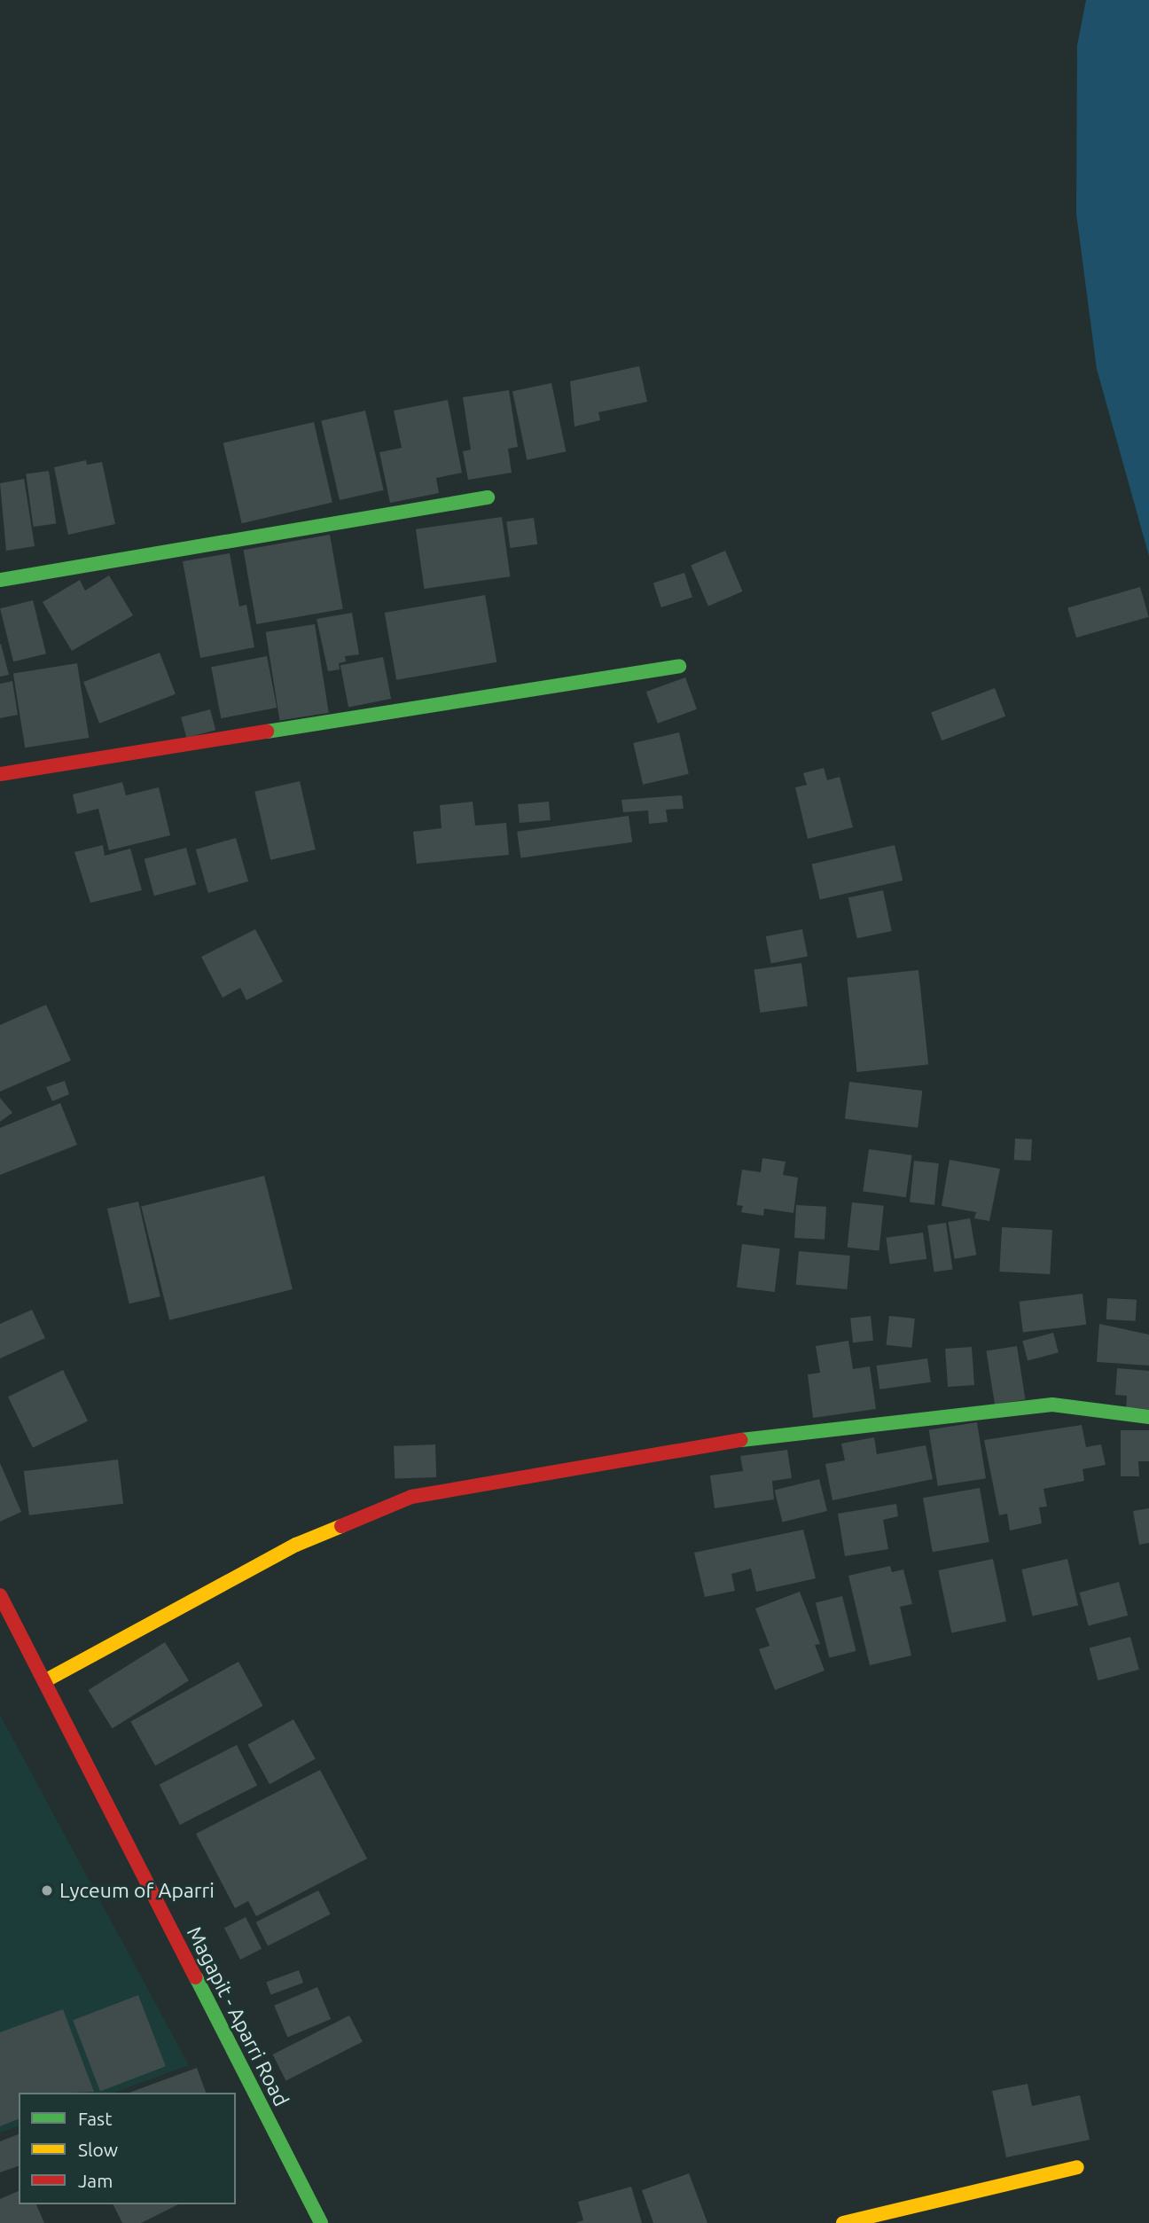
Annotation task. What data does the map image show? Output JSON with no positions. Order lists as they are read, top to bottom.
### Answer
{
  "streets": {
    "street": ["Magapit - Aparri Road"]
  },
  "places": ["Lyceum of Aparri"],
  "legend": ["Fast", "Slow", "Jam"]
}
